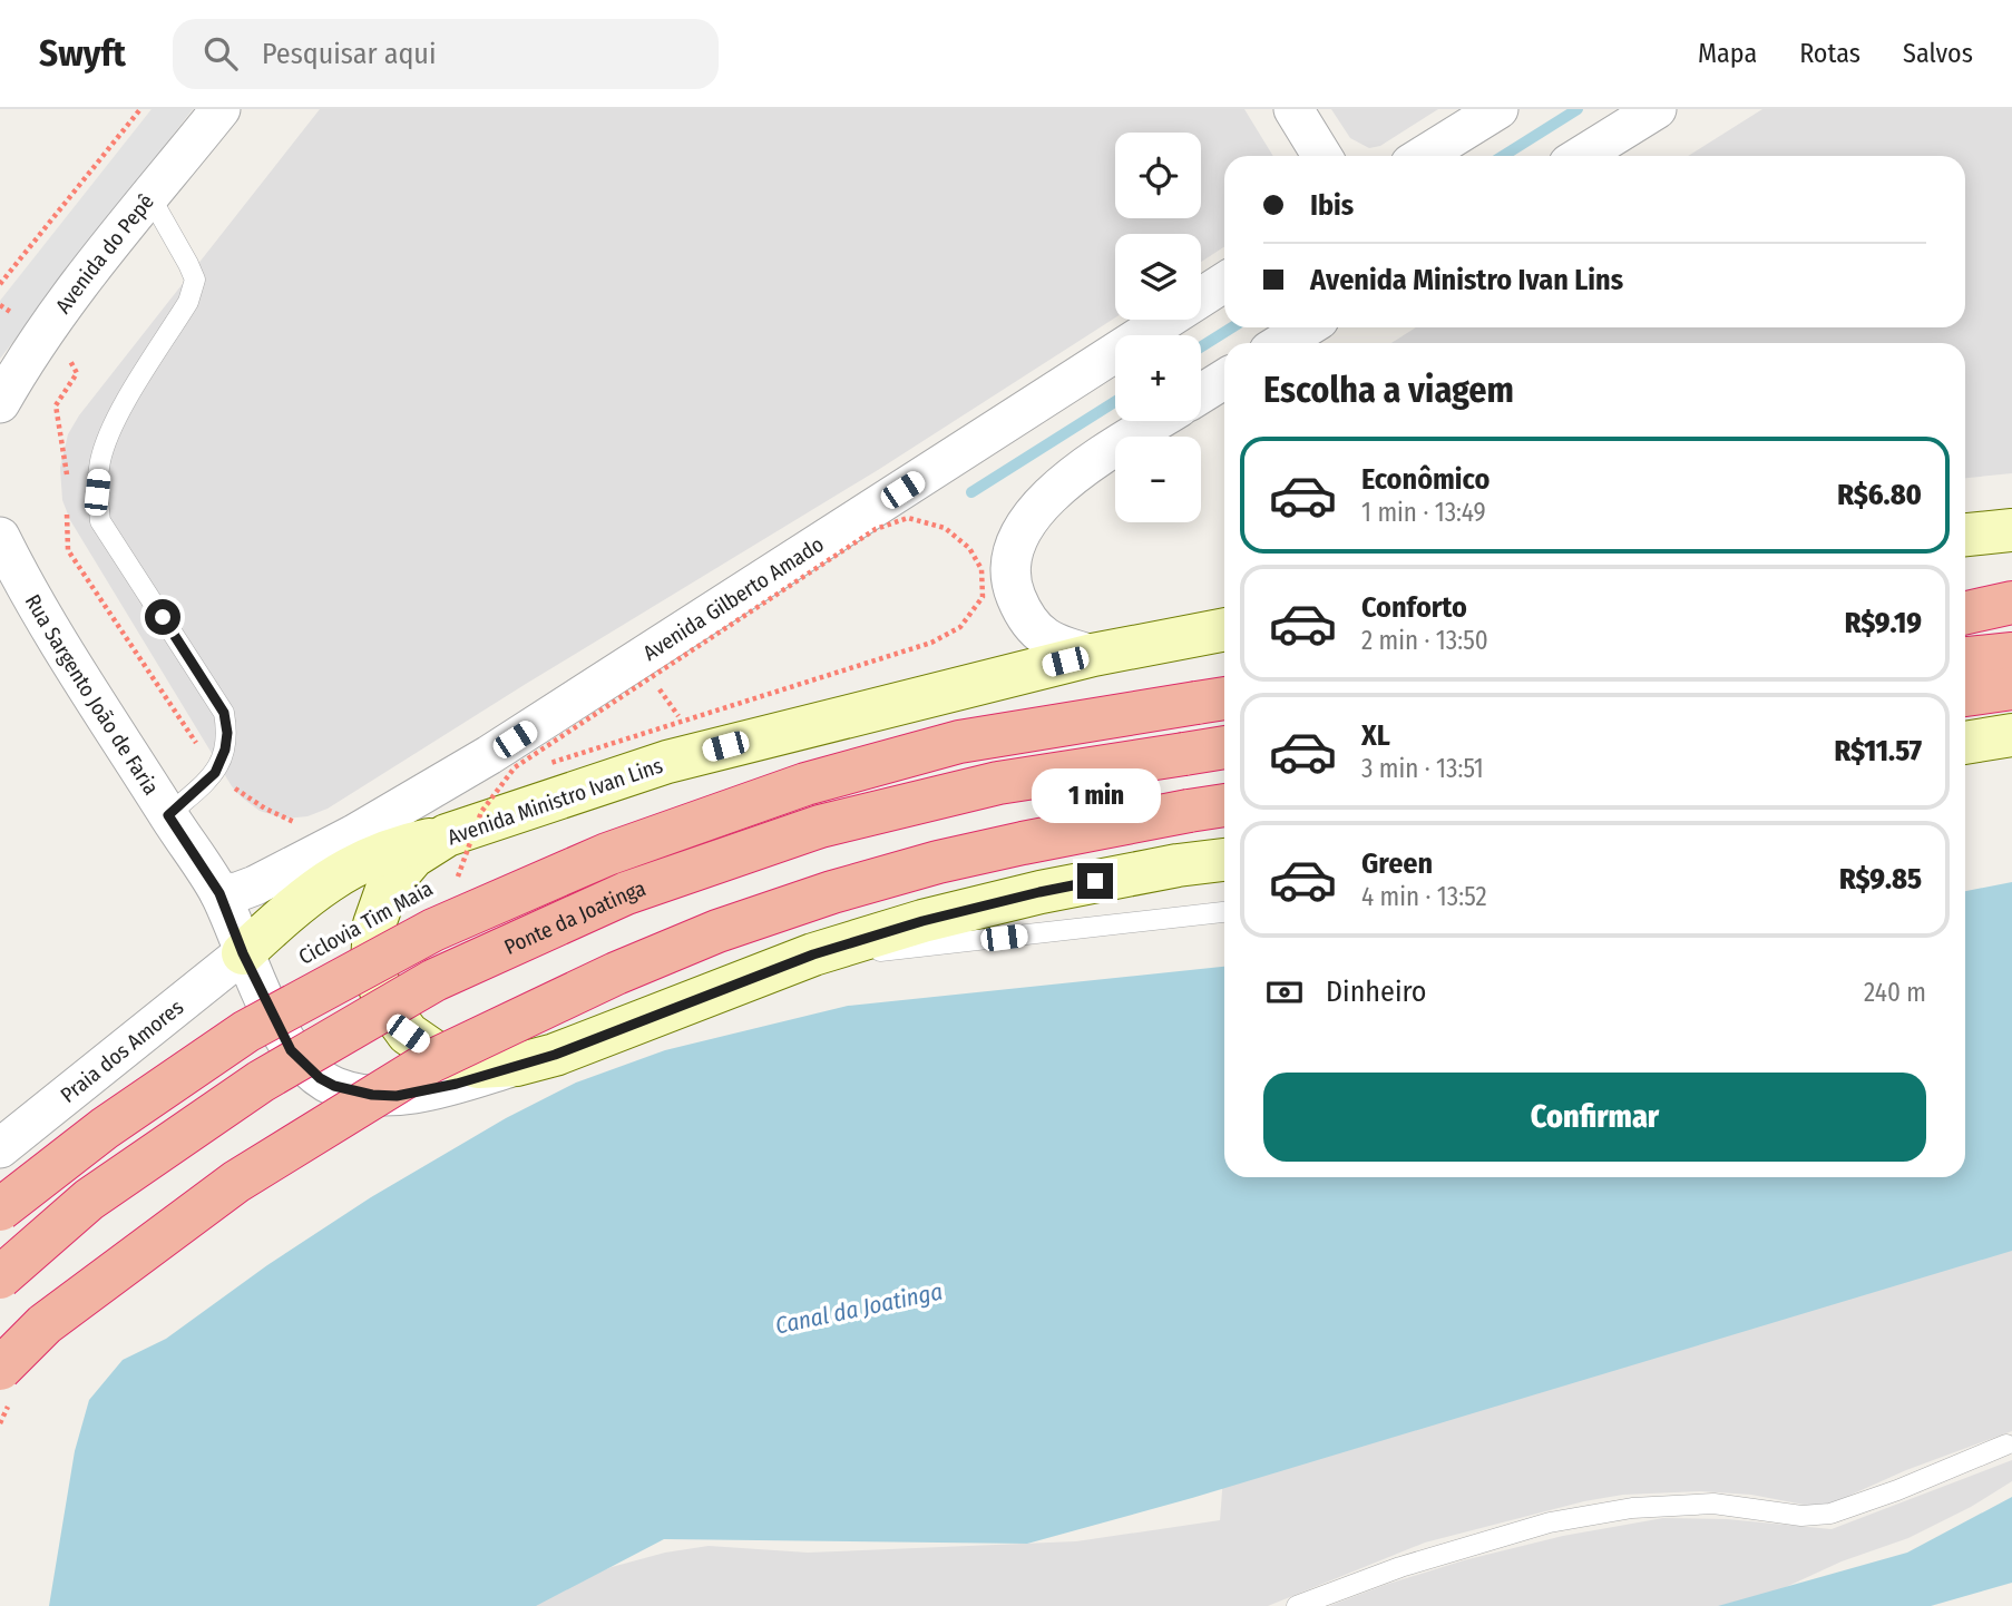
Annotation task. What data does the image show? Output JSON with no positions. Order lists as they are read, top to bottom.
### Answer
{
  "streets": {
    "highway": ["Ponte da Joatinga"],
    "main road": ["Avenida Ministro Ivan Lins"],
    "street": [
      "Avenida do Pepê",
      "Avenida Gilberto Amado",
      "Rua Sargento João de Faria",
      "Praia dos Amores"
    ],
    "path": ["Ciclovia Tim Maia"]
  },
  "crossings": [
    ["Avenida Gilberto Amado", "Rua Sargento João de Faria"],
    ["Rua Sargento João de Faria", "Avenida Ministro Ivan Lins"],
    ["Rua Sargento João de Faria", "Praia dos Amores"]
  ],
  "water": ["Canal da Joatinga"],
  "page": {
    "header": "Swyft",
    "search": "Pesquisar aqui",
    "nav": ["Mapa", "Rotas", "Salvos"],
    "map_buttons": ["+", "−"],
    "banner": ["Ibis", "Avenida Ministro Ivan Lins"],
    "heading": "Escolha a viagem",
    "list": [
      {
        "name": "Econômico",
        "note": "1 min · 13:49",
        "value": "R$6.80"
      },
      {
        "name": "Conforto",
        "note": "2 min · 13:50",
        "value": "R$9.19"
      },
      {
        "name": "XL",
        "note": "3 min · 13:51",
        "value": "R$11.57"
      },
      {
        "name": "Green",
        "note": "4 min · 13:52",
        "value": "R$9.85"
      }
    ],
    "bubble": "1 min",
    "pay": ["Dinheiro", "240 m"],
    "buttons": "Confirmar"
  }
}
